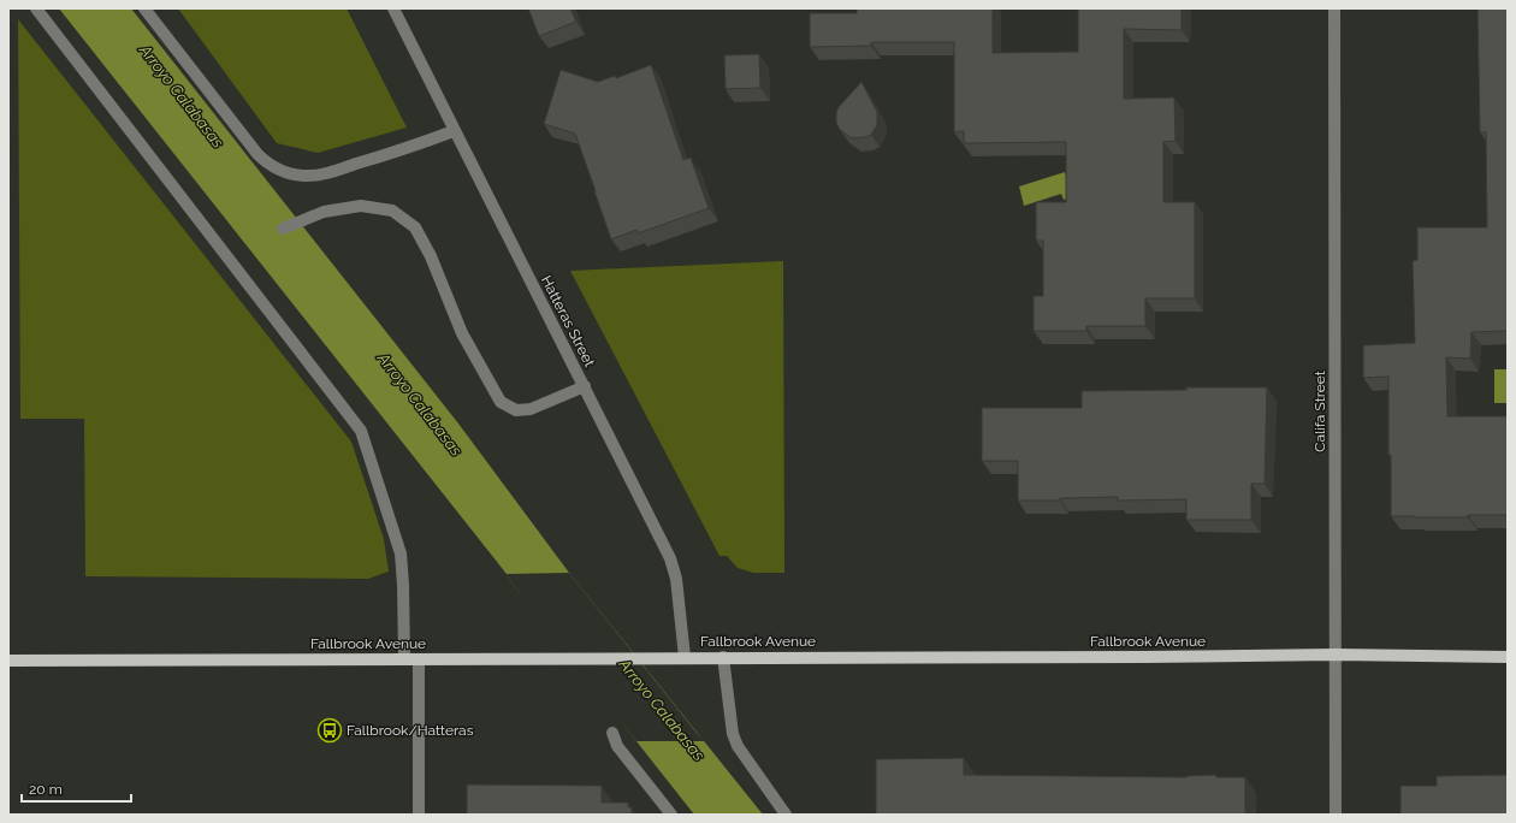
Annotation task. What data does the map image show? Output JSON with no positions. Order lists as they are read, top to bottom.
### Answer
{
  "streets": {
    "main road": ["Fallbrook Avenue"],
    "street": ["Hatteras Street", "Califa Street"]
  },
  "crossings": [
    ["Hatteras Street", "Fallbrook Avenue"],
    ["Califa Street", "Fallbrook Avenue"]
  ],
  "water": ["Arroyo Calabasas"],
  "places": {
    "bus stop": ["Fallbrook/Hatteras"]
  },
  "scale_bar": "20 m"
}
